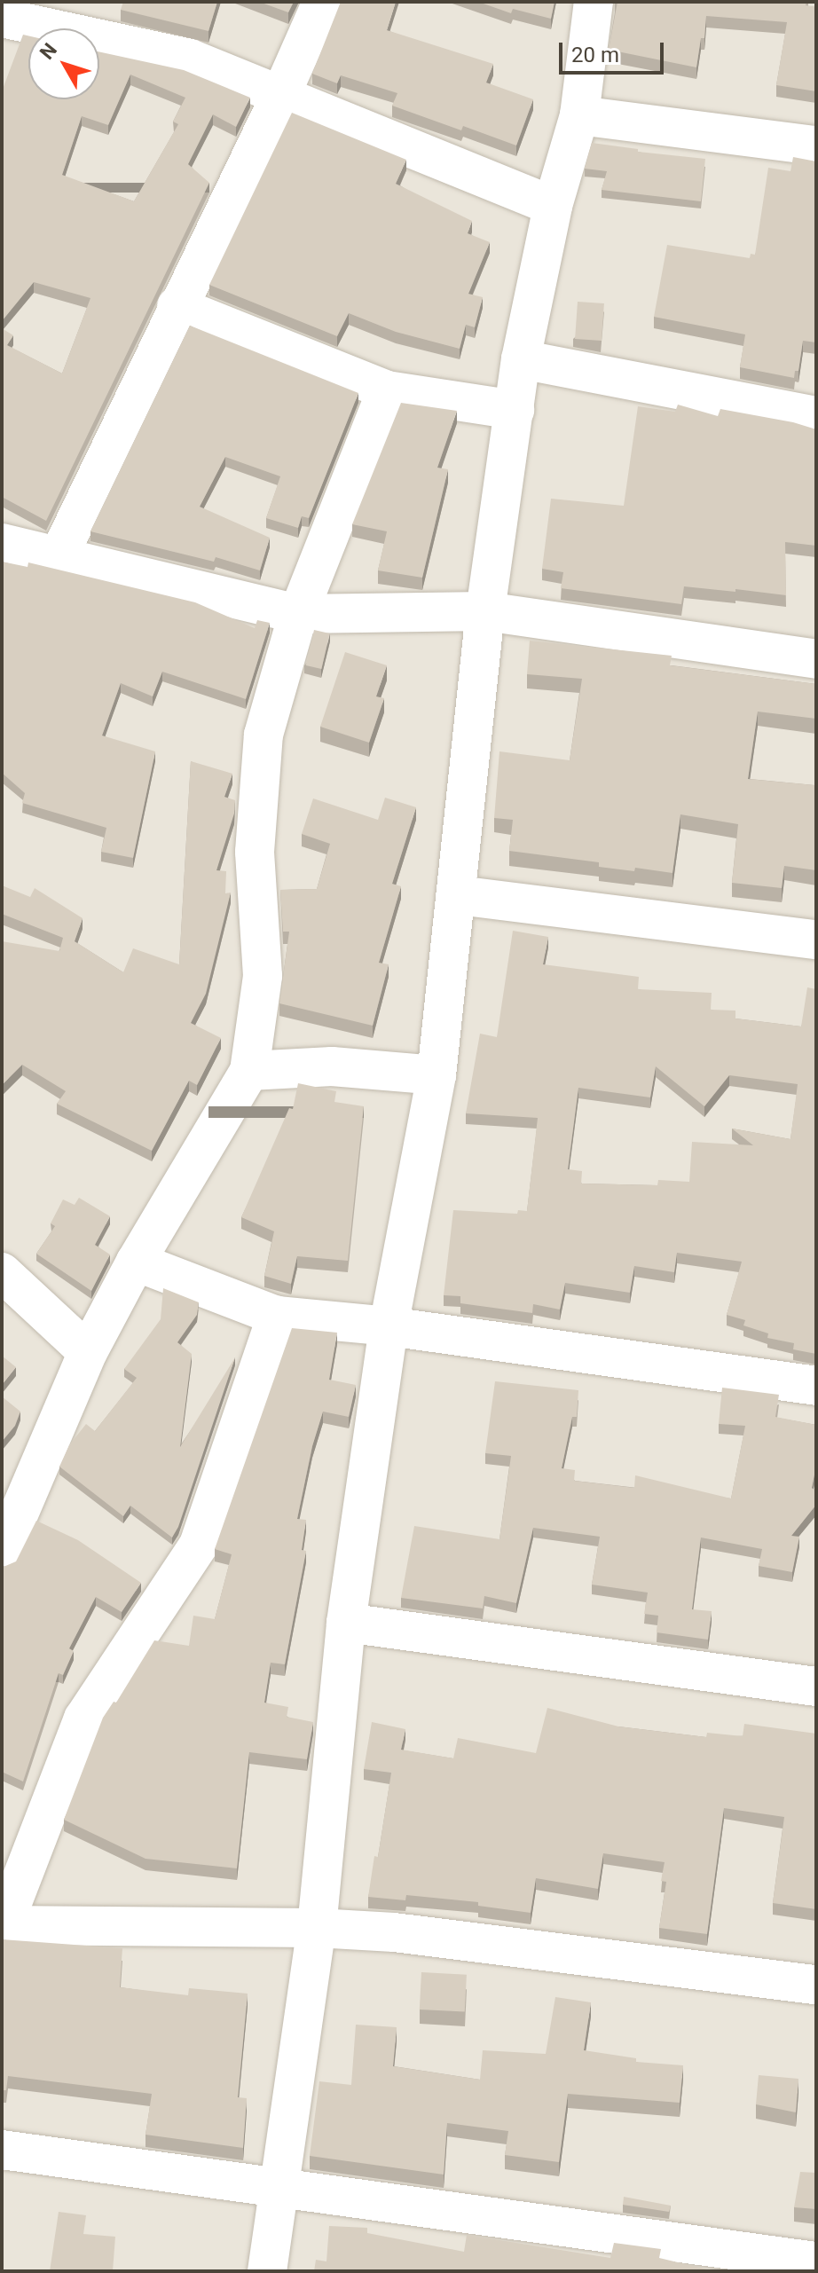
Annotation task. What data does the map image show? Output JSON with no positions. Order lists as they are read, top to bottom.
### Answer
{
  "scale_bar": "20 m",
  "north": "top left"
}
